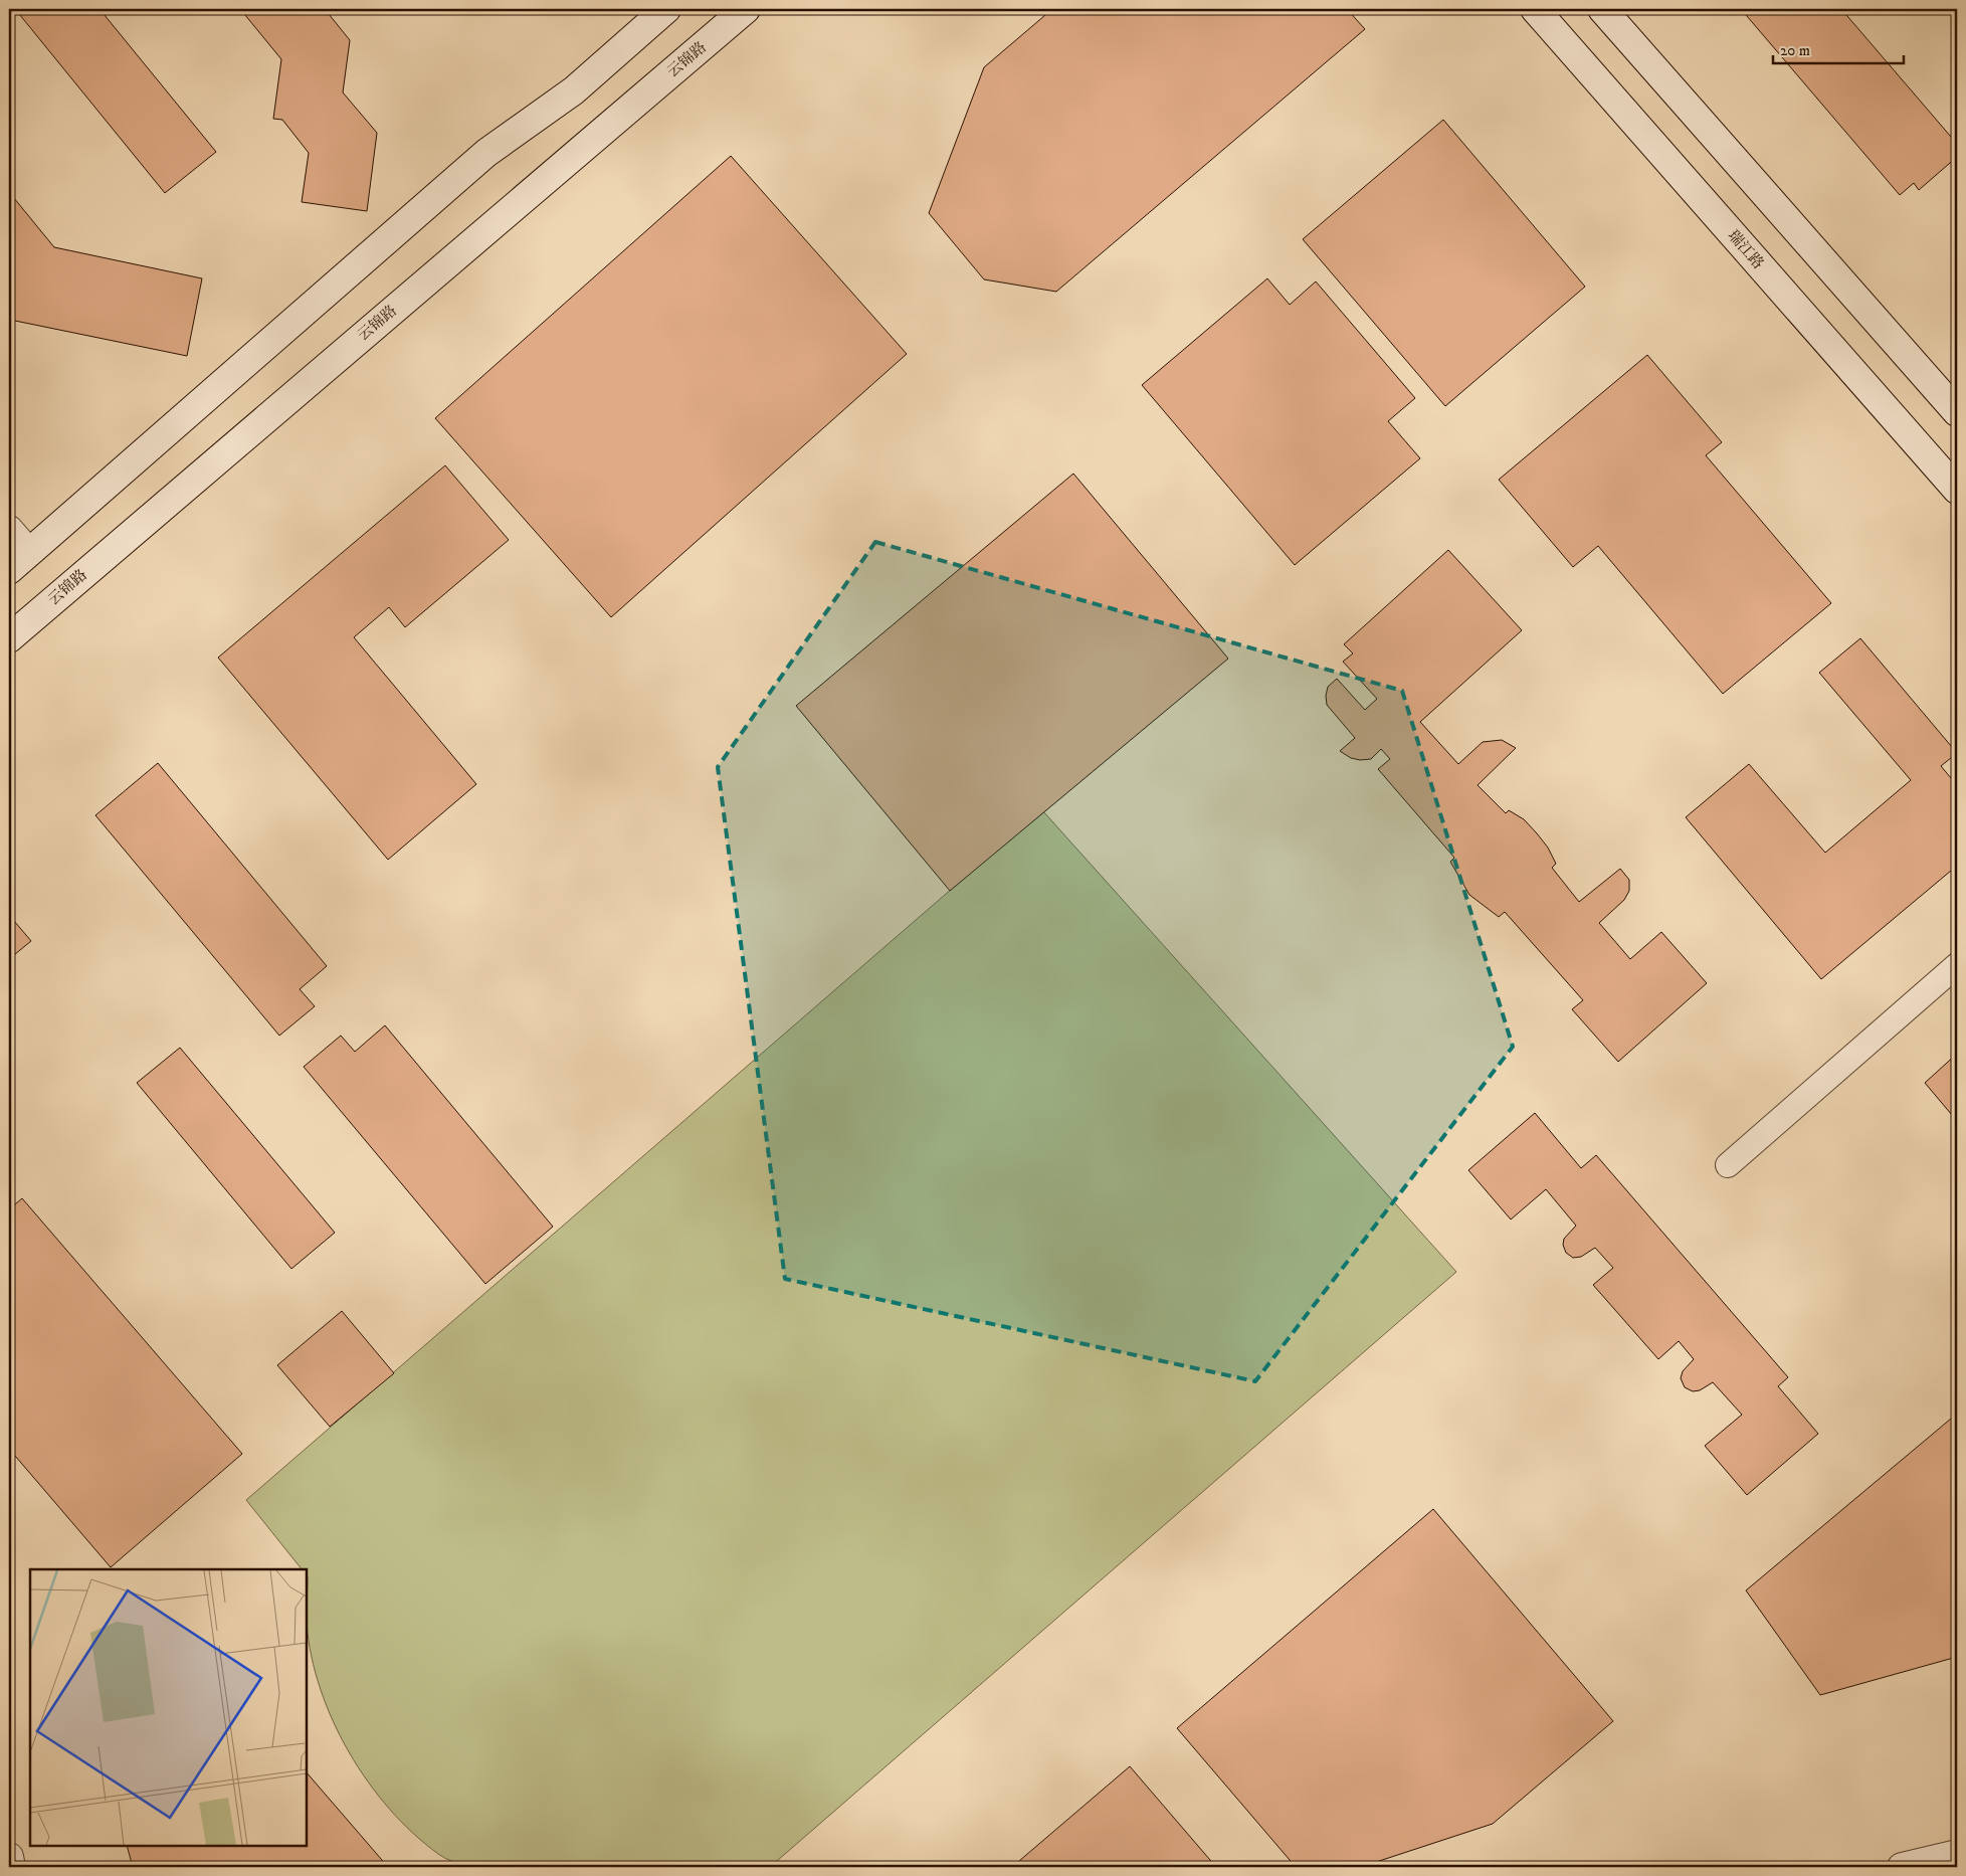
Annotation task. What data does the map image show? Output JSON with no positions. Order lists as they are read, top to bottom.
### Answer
{
  "streets": {
    "main road": ["云锦路", "瑞江路"]
  },
  "scale_bar": "20 m"
}
